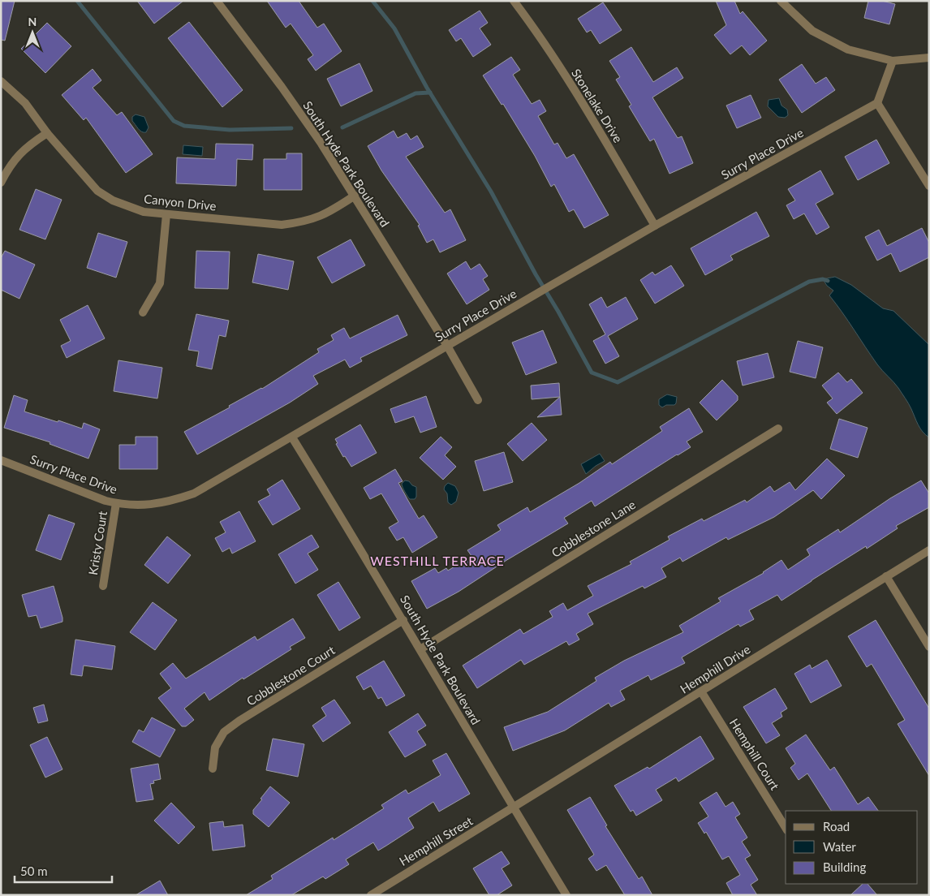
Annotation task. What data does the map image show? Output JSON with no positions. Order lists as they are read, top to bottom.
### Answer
{
  "streets": {
    "street": [
      "Stonelake Drive",
      "Surry Place Drive",
      "South Hyde Park Boulevard",
      "Canyon Drive",
      "Cobblestone Lane",
      "Kristy Court",
      "Hemphill Drive",
      "Cobblestone Court",
      "Hemphill Court",
      "Hemphill Street"
    ]
  },
  "crossings": [
    ["Stonelake Drive", "Surry Place Drive"],
    ["Surry Place Drive", "South Hyde Park Boulevard"],
    ["Surry Place Drive", "Kristy Court"],
    ["South Hyde Park Boulevard", "Canyon Drive"],
    ["South Hyde Park Boulevard", "Cobblestone Lane"],
    ["South Hyde Park Boulevard", "Hemphill Drive"],
    ["South Hyde Park Boulevard", "Cobblestone Court"],
    ["South Hyde Park Boulevard", "Hemphill Street"],
    ["Hemphill Drive", "Hemphill Court"],
    ["Hemphill Drive", "Hemphill Street"]
  ],
  "districts": ["WESTHILL TERRACE"],
  "legend": ["Road", "Water", "Building"],
  "scale_bar": "50 m",
  "north": "top"
}
